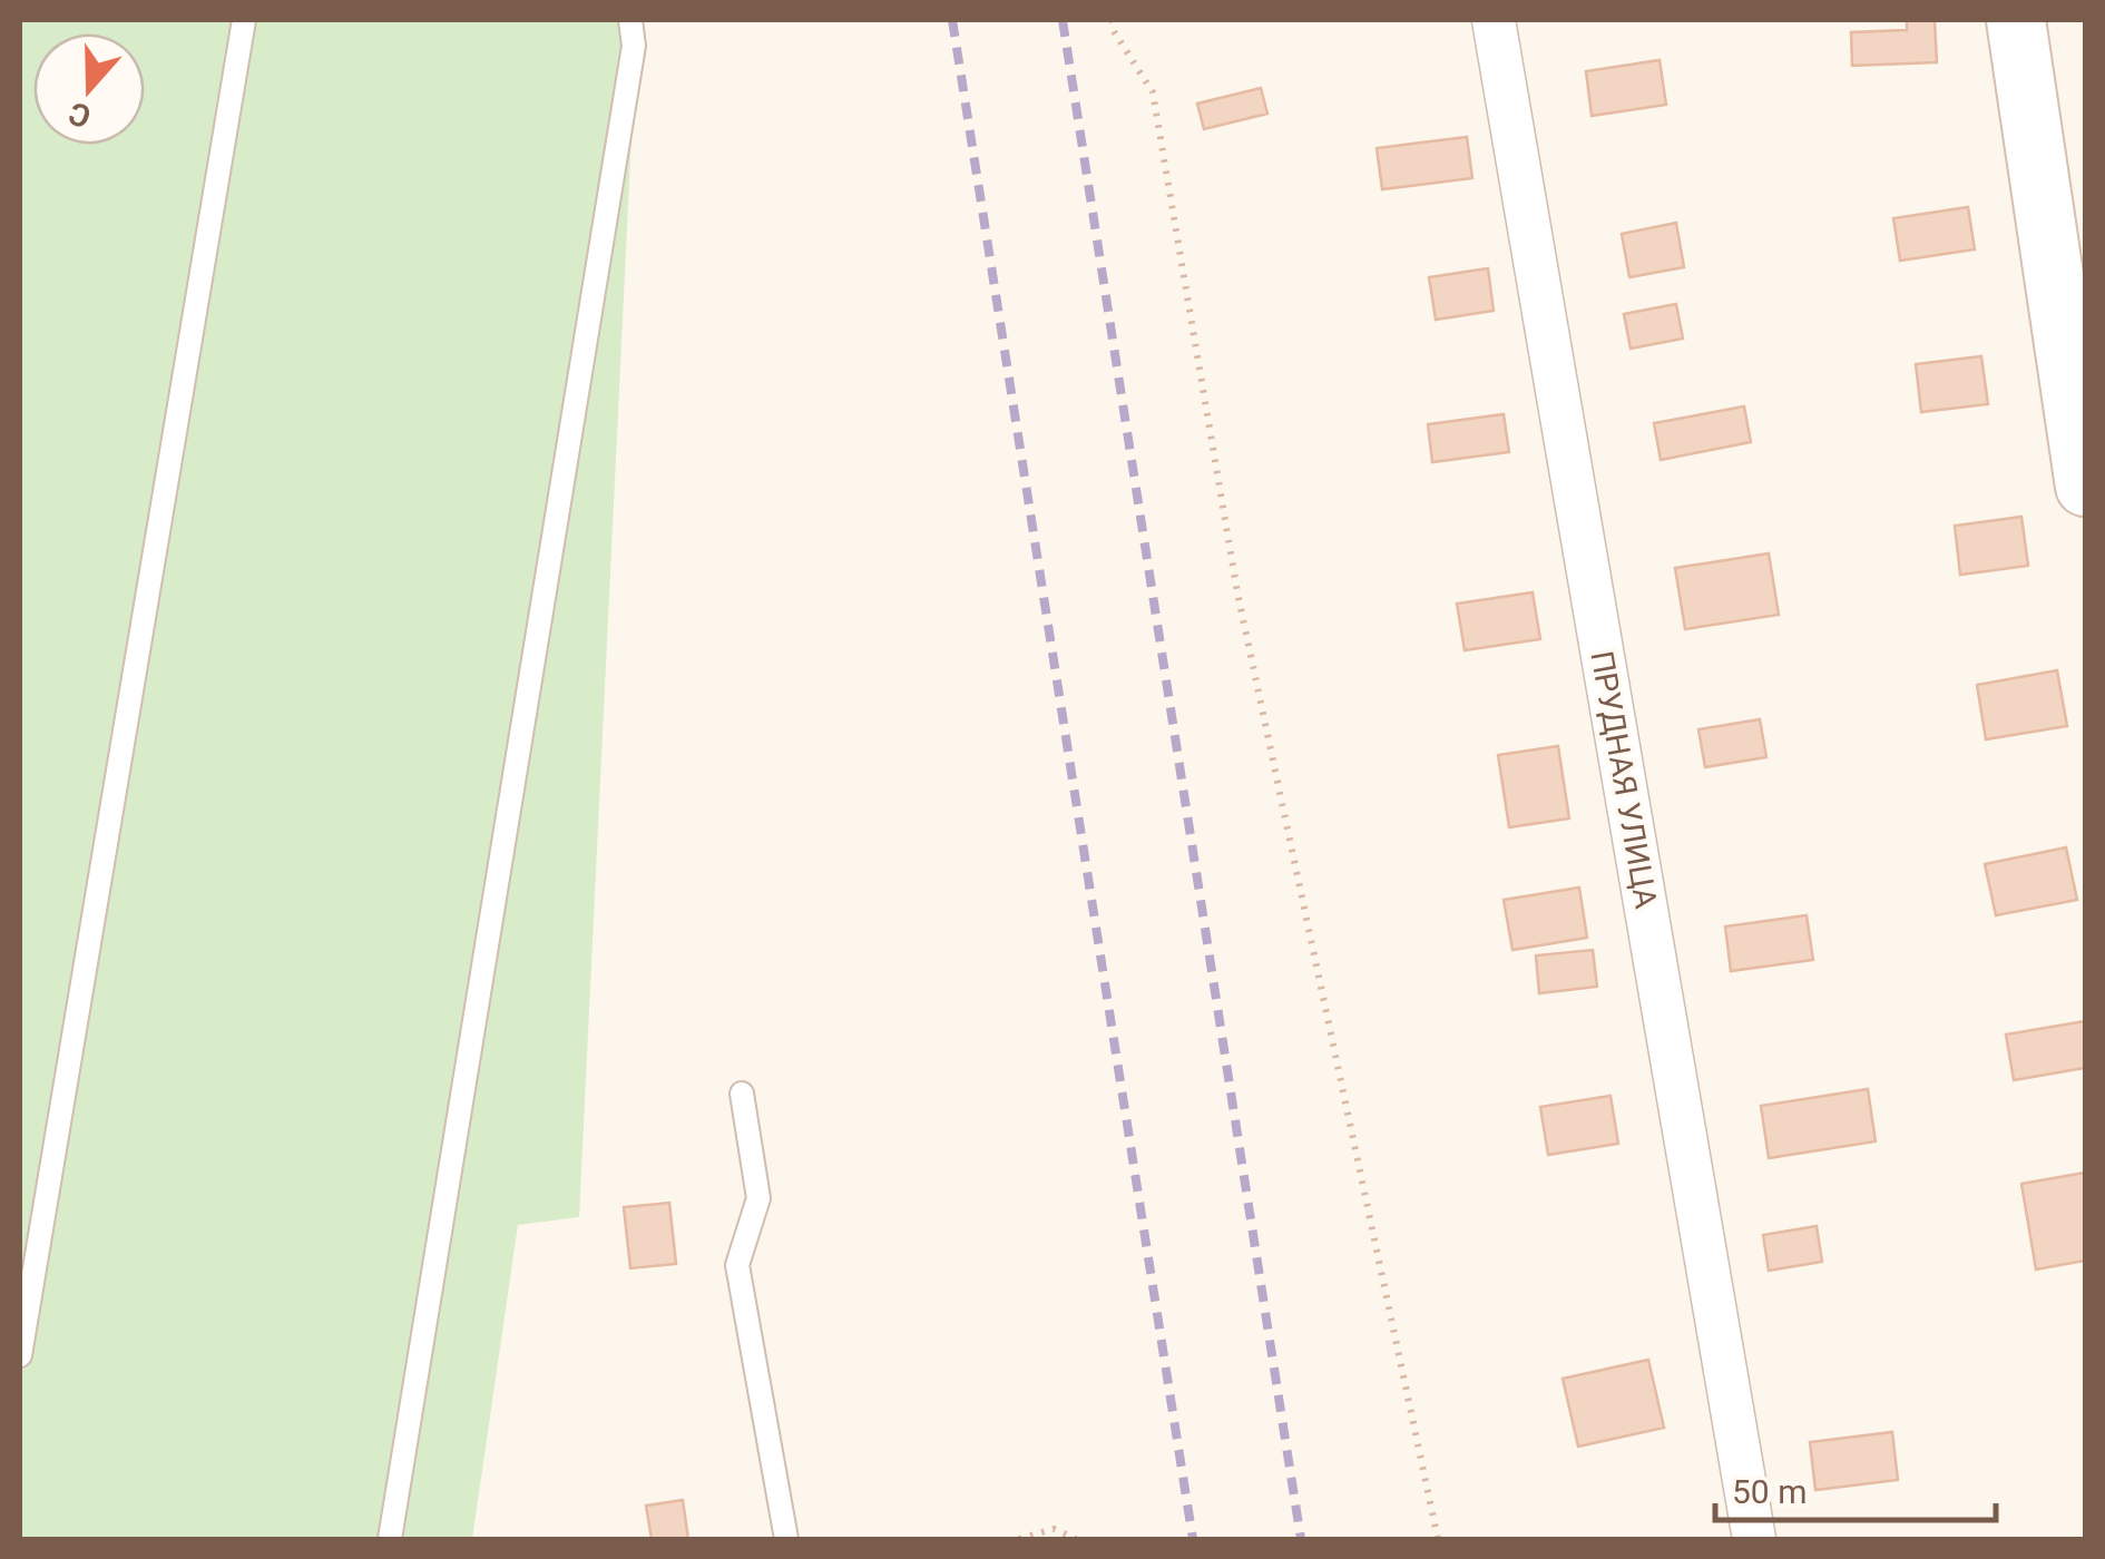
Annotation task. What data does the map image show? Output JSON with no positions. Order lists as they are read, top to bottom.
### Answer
{
  "streets": {
    "street": ["ПРУДНАЯ УЛИЦА"]
  },
  "scale_bar": "50 m",
  "north": "bottom"
}
